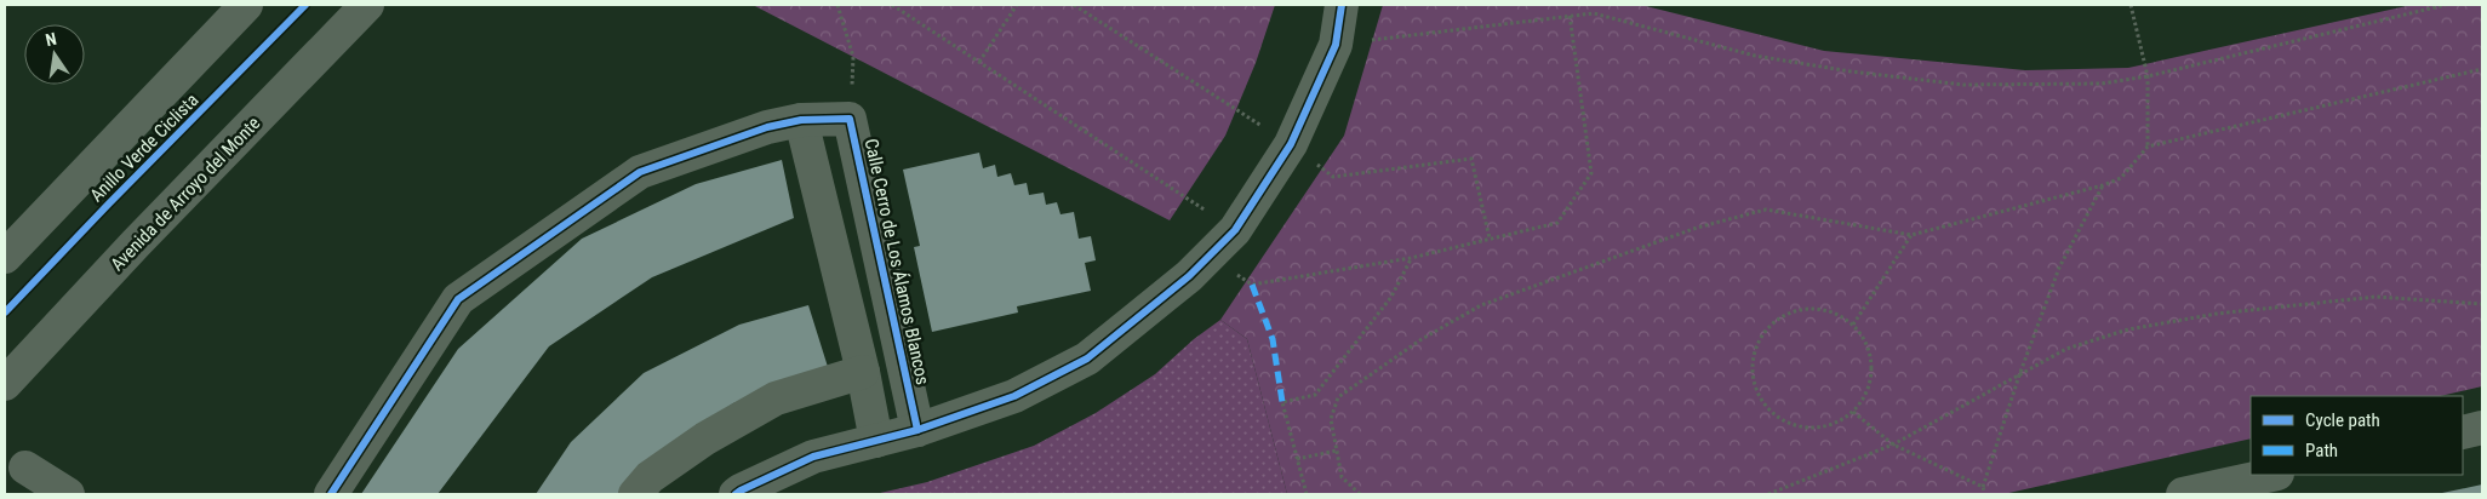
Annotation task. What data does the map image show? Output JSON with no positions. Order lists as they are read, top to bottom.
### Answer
{
  "streets": {
    "street": ["Avenida de Arroyo del Monte", "Calle Cerro de Los Álamos Blancos"],
    "cycle path": ["Anillo Verde Ciclista"]
  },
  "legend": ["Cycle path", "Path"],
  "north": "top"
}
